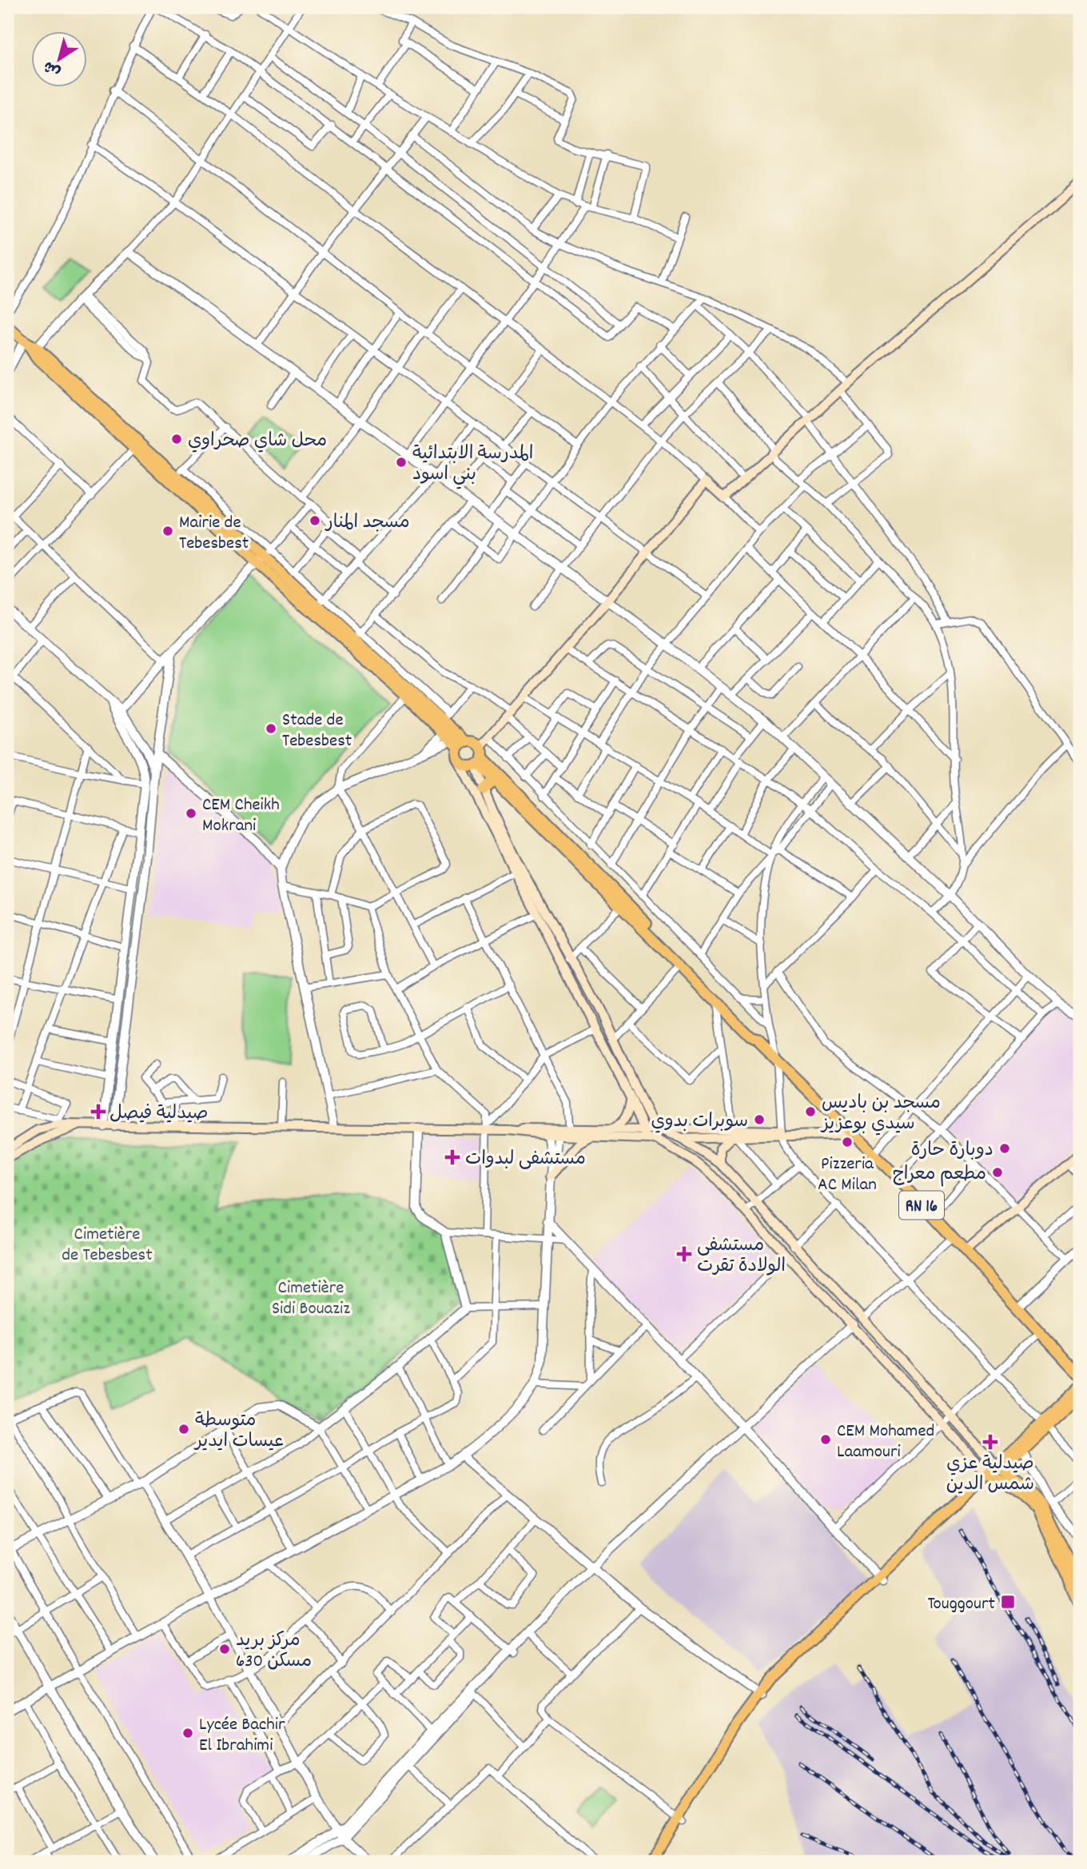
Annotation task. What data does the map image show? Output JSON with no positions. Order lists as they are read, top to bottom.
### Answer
{
  "streets": {
    "main road": ["RN 16"]
  },
  "parks": ["Cimetière de Tebesbest", "Cimetière Sidi Bouaziz"],
  "places": {
    "other": [
      "محل شاي صحراوي",
      "المدرسة الابتدائية بني اسود",
      "مسجد المنار",
      "Mairie de Tebesbest",
      "Stade de Tebesbest",
      "CEM Cheikh Mokrani",
      "مسجد بن باديس سيدي بوعزيز",
      "سوبرات بدوي",
      "Pizzeria AC Milan",
      "دوبارة حارة",
      "مطعم معراج",
      "متوسطة عيسات ايدير",
      "CEM Mohamed Laamouri",
      "مركز بريد 630 مسكن",
      "Lycée Bachir El Ibrahimi"
    ],
    "health": [
      "صيدلية فيصل",
      "مستشفى لبدوات",
      "مستشفى الولادة تقرت",
      "صيدلية عزي شمس الدين"
    ],
    "transit": ["Touggourt"]
  },
  "north": "bottom left"
}
